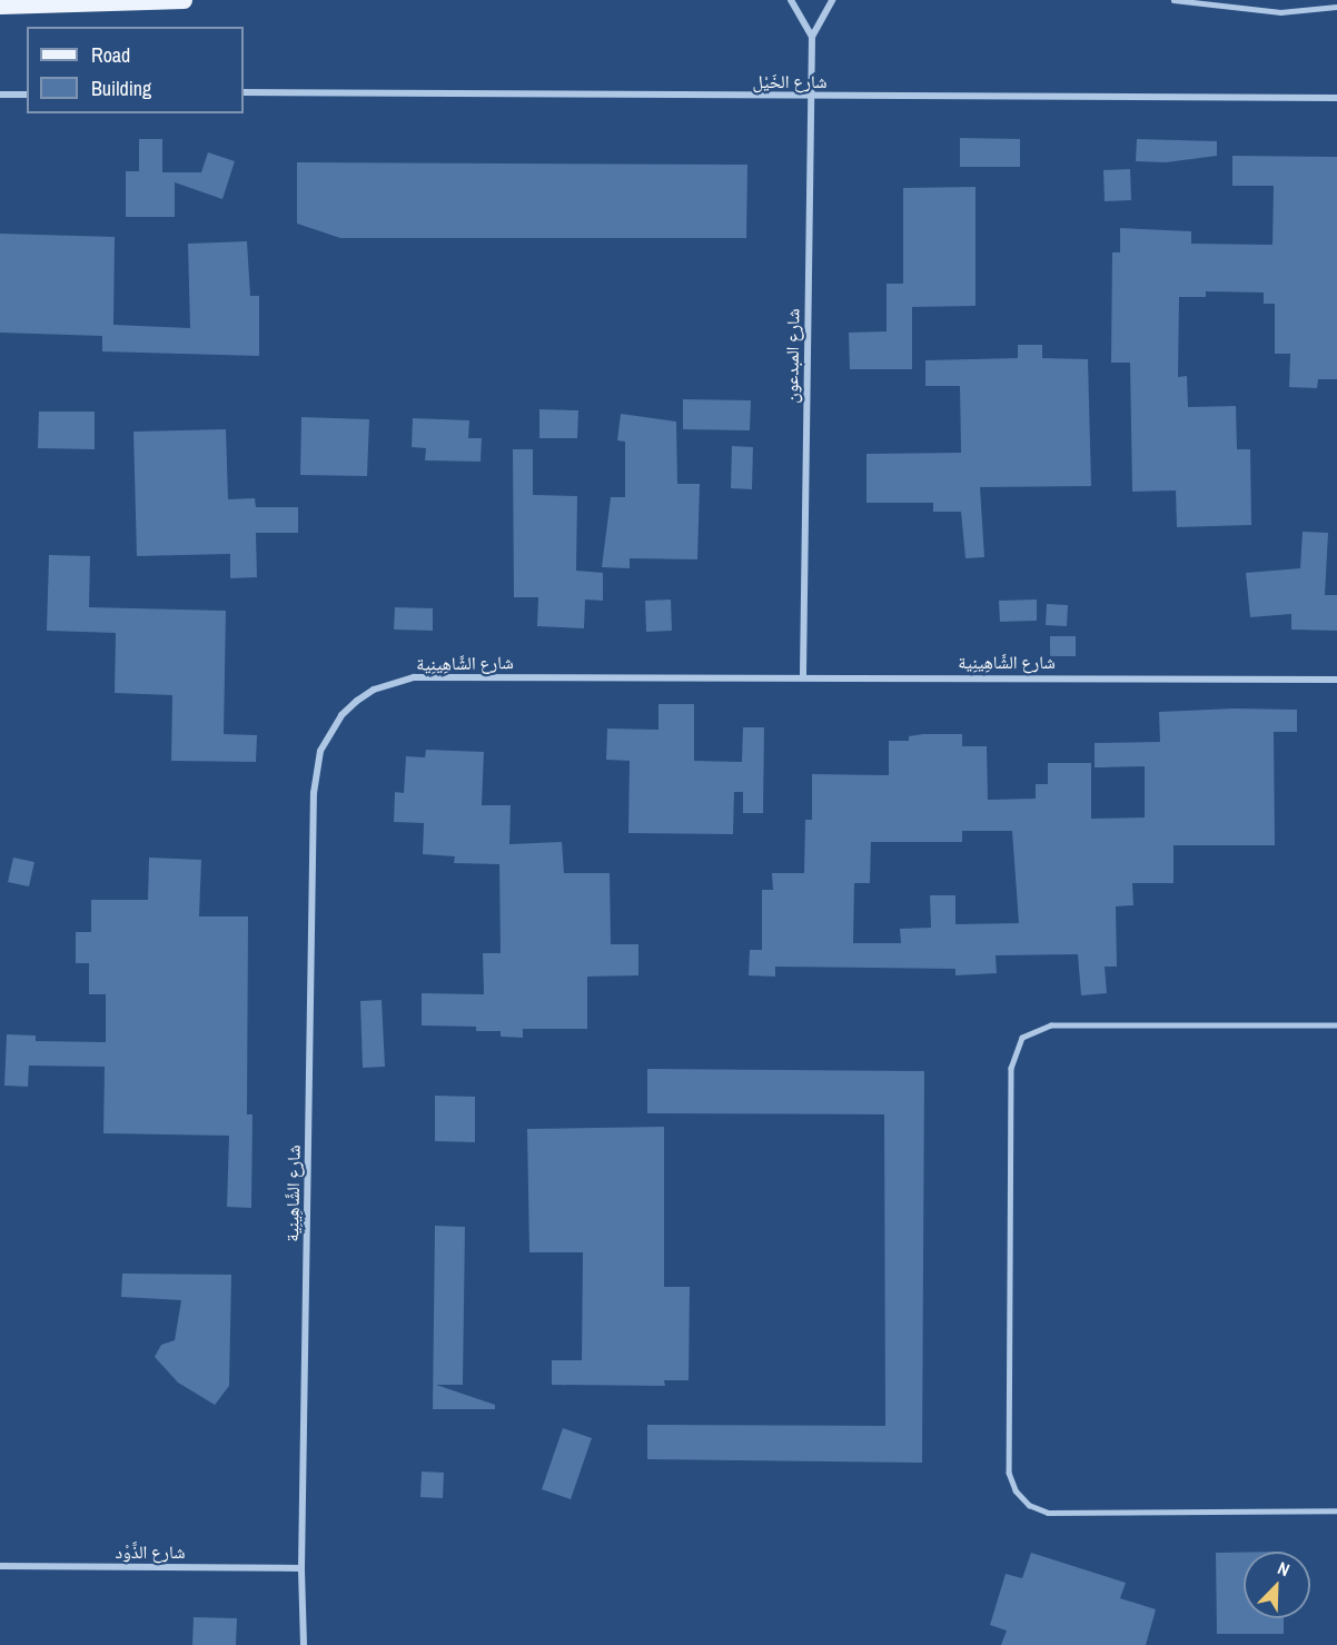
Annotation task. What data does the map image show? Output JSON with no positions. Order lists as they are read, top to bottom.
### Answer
{
  "streets": {
    "street": [
      "شارع الخَيْل",
      "شارع المبدعون",
      "شارع الشَّاهِينِية",
      "شارع الذَّوْد"
    ]
  },
  "crossings": [
    ["شارع الخَيْل", "شارع المبدعون"],
    ["شارع المبدعون", "شارع الشَّاهِينِية"],
    ["شارع الشَّاهِينِية", "شارع الذَّوْد"]
  ],
  "legend": ["Road", "Building"],
  "north": "top right"
}
